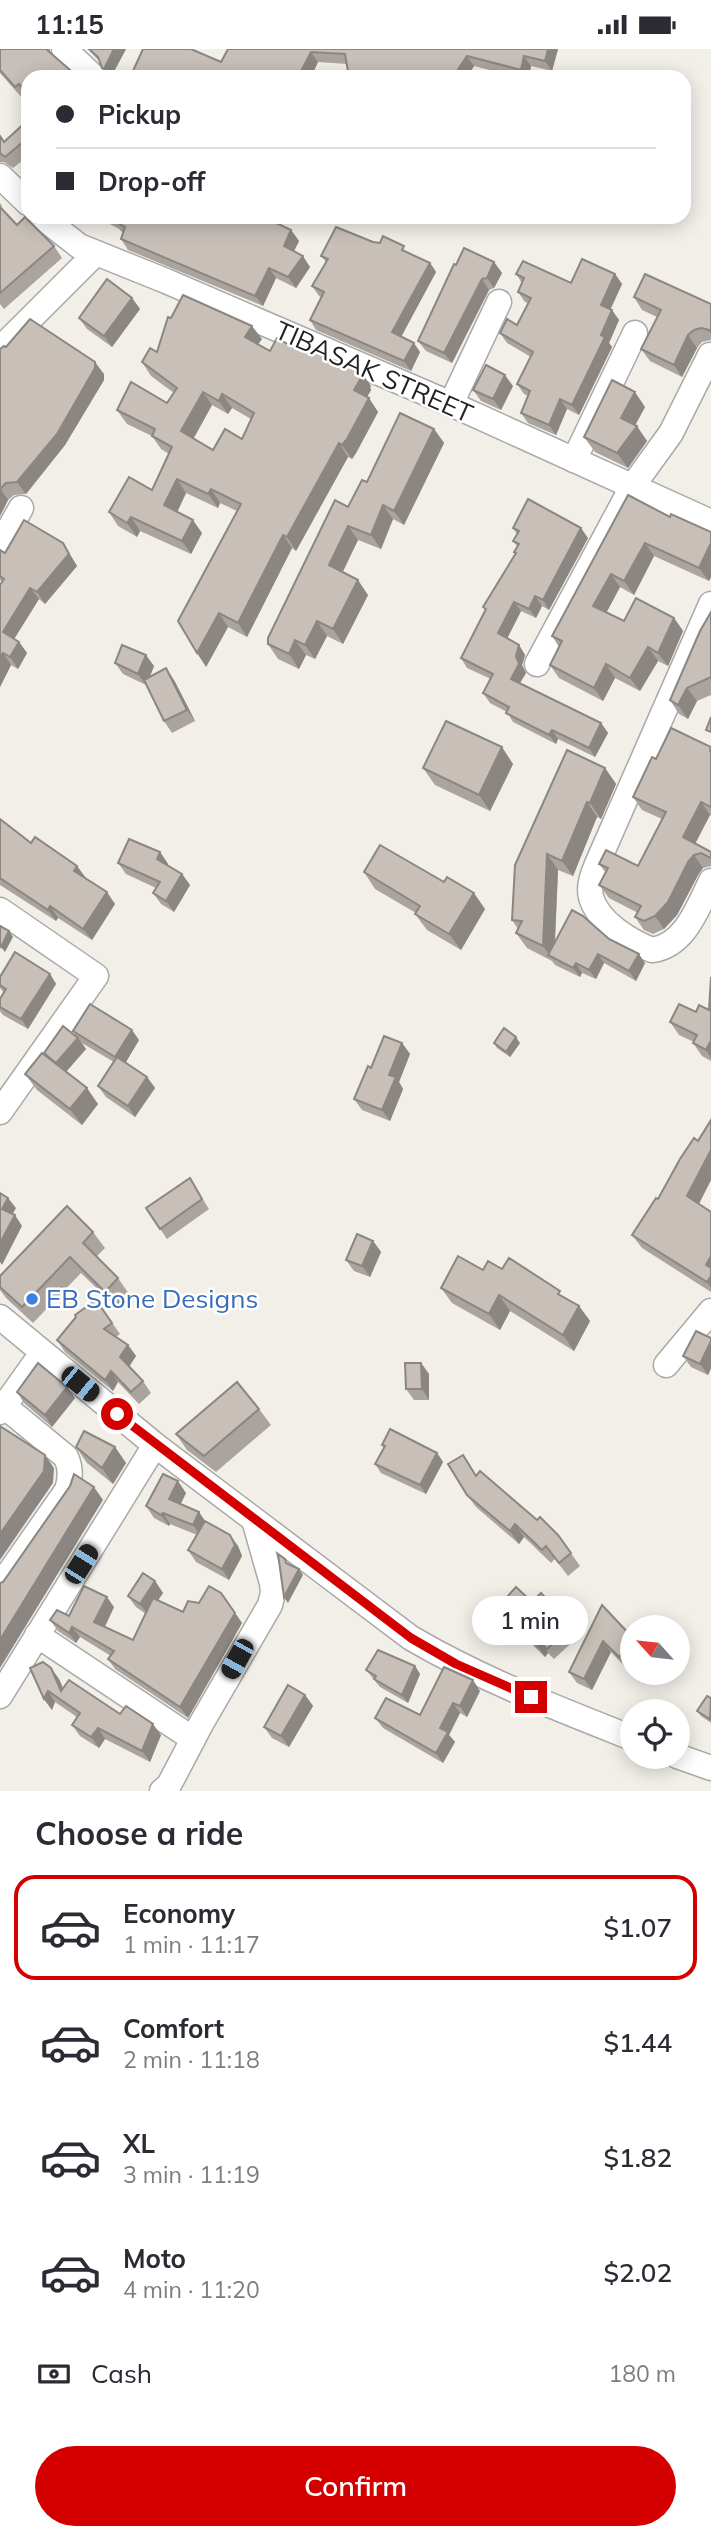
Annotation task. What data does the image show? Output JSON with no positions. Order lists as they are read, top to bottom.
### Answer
{
  "streets": {
    "street": ["TIBASAK STREET"]
  },
  "places": ["EB Stone Designs"],
  "north": "top left",
  "page": {
    "status": "11:15",
    "banner": ["Pickup", "Drop-off"],
    "bubble": "1 min",
    "heading": "Choose a ride",
    "list": [
      {
        "name": "Economy",
        "note": "1 min · 11:17",
        "value": "$1.07"
      },
      {
        "name": "Comfort",
        "note": "2 min · 11:18",
        "value": "$1.44"
      },
      {
        "name": "XL",
        "note": "3 min · 11:19",
        "value": "$1.82"
      },
      {
        "name": "Moto",
        "note": "4 min · 11:20",
        "value": "$2.02"
      }
    ],
    "pay": ["Cash", "180 m"],
    "buttons": "Confirm"
  }
}
